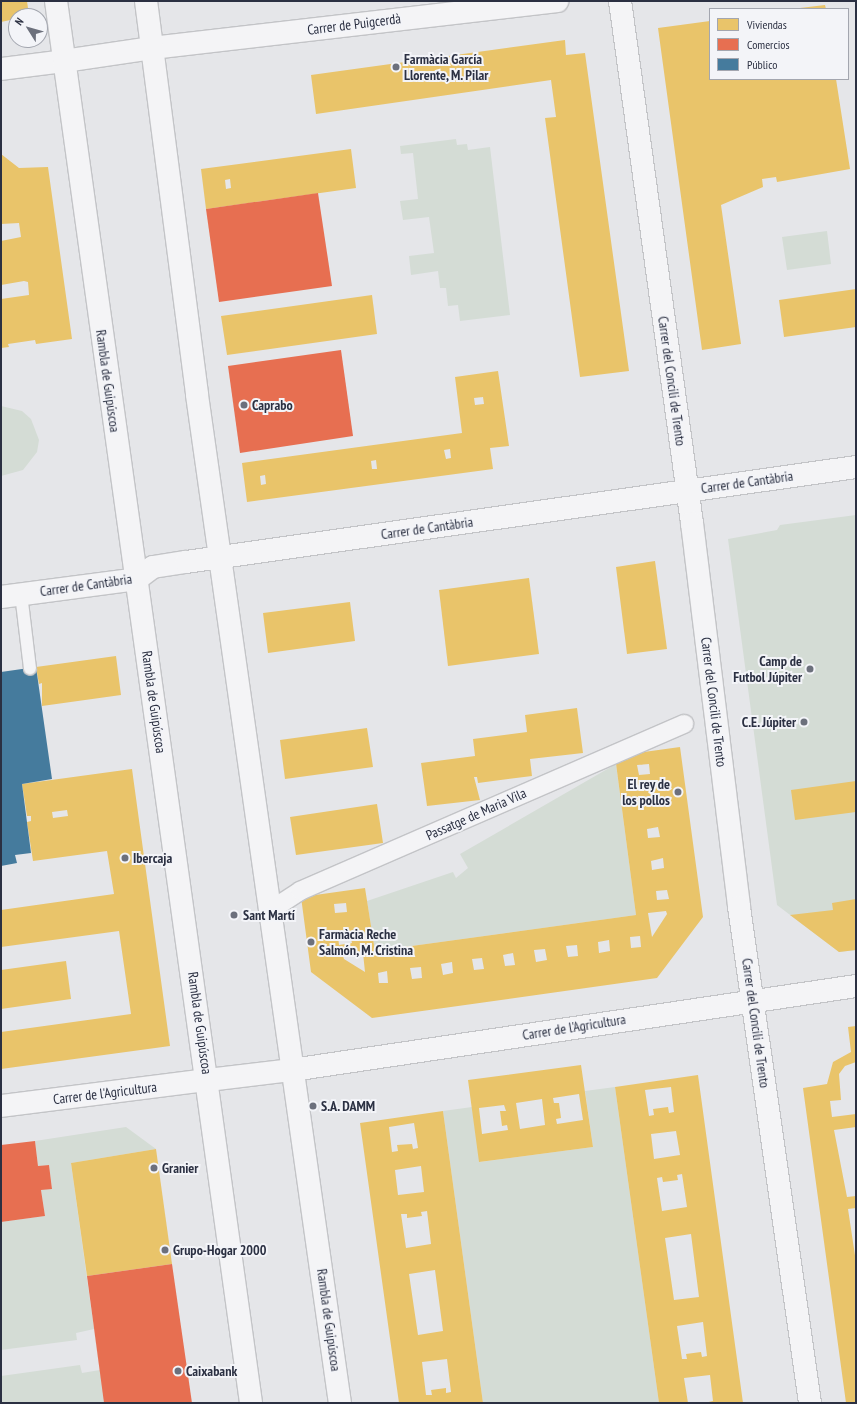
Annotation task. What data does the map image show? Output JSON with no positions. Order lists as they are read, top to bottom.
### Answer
{
  "streets": {
    "street": [
      "Carrer de Puigcerdà",
      "Rambla de Guipúscoa",
      "Carrer del Concili de Trento",
      "Carrer de Cantàbria",
      "Passatge de Maria Vila",
      "Carrer de l'Agricultura"
    ]
  },
  "crossings": [
    ["Carrer de Puigcerdà", "Rambla de Guipúscoa"],
    ["Rambla de Guipúscoa", "Carrer de Cantàbria"],
    ["Rambla de Guipúscoa", "Passatge de Maria Vila"],
    ["Rambla de Guipúscoa", "Carrer de l'Agricultura"],
    ["Carrer del Concili de Trento", "Carrer de Cantàbria"],
    ["Carrer del Concili de Trento", "Carrer de l'Agricultura"]
  ],
  "places": [
    "Farmàcia García Llorente, M. Pilar",
    "Caprabo",
    "Camp de Futbol Júpiter",
    "C.E. Júpiter",
    "El rey de los pollos",
    "Ibercaja",
    "Sant Martí",
    "Farmàcia Reche Salmón, M. Cristina",
    "S.A. DAMM",
    "Granier",
    "Grupo-Hogar 2000",
    "Caixabank"
  ],
  "legend": ["Viviendas", "Comercios", "Público"],
  "north": "top left"
}
